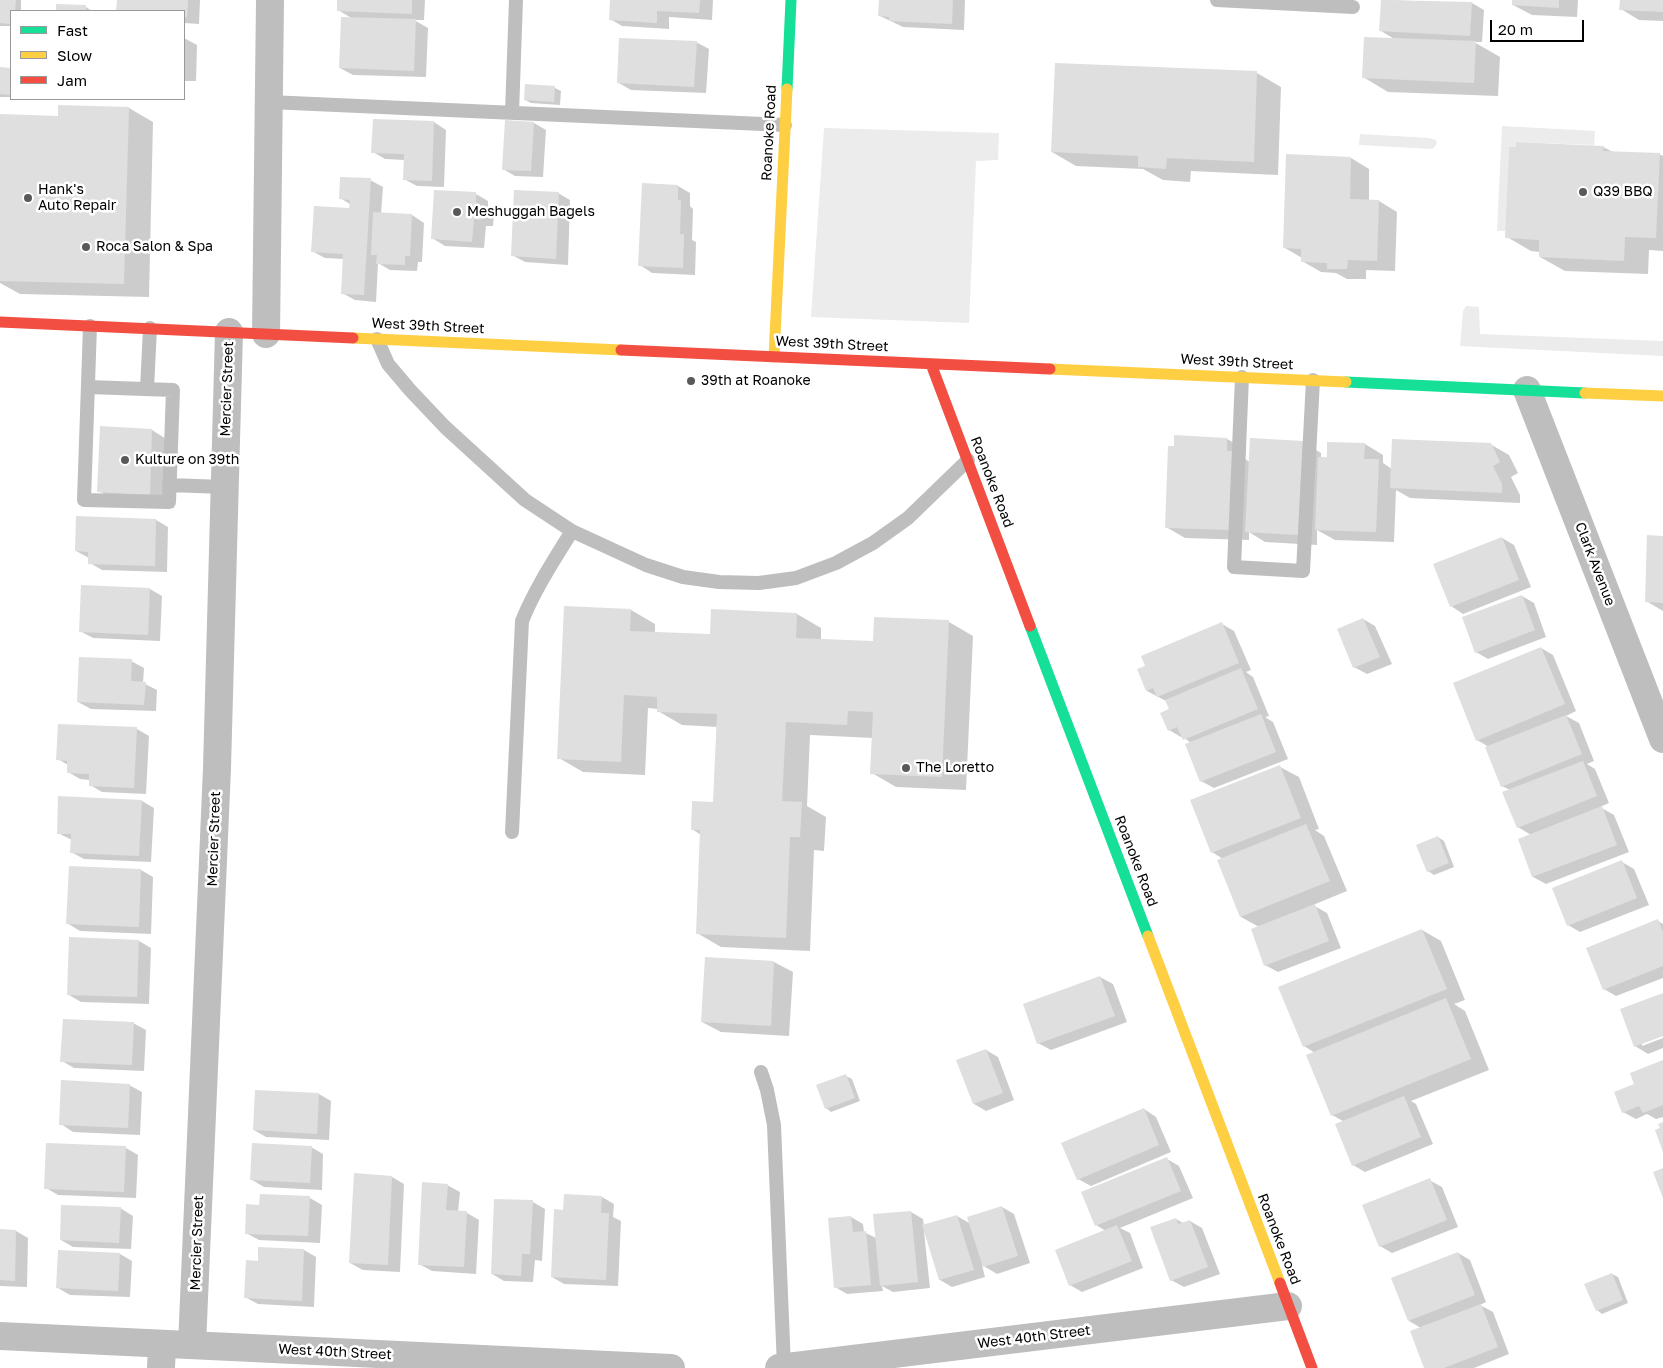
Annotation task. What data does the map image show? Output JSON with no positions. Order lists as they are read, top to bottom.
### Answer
{
  "streets": {
    "main road": ["Roanoke Road", "West 39th Street"],
    "street": ["Mercier Street", "Clark Avenue", "West 40th Street"]
  },
  "crossings": [
    ["Roanoke Road", "West 39th Street"],
    ["Roanoke Road", "West 40th Street"],
    ["West 39th Street", "Mercier Street"],
    ["West 39th Street", "Clark Avenue"],
    ["Mercier Street", "West 40th Street"]
  ],
  "places": [
    "Q39 BBQ",
    "Hank's Auto Repair",
    "Meshuggah Bagels",
    "Roca Salon & Spa",
    "39th at Roanoke",
    "Kulture on 39th",
    "The Loretto"
  ],
  "legend": ["Fast", "Slow", "Jam"],
  "scale_bar": "20 m"
}
